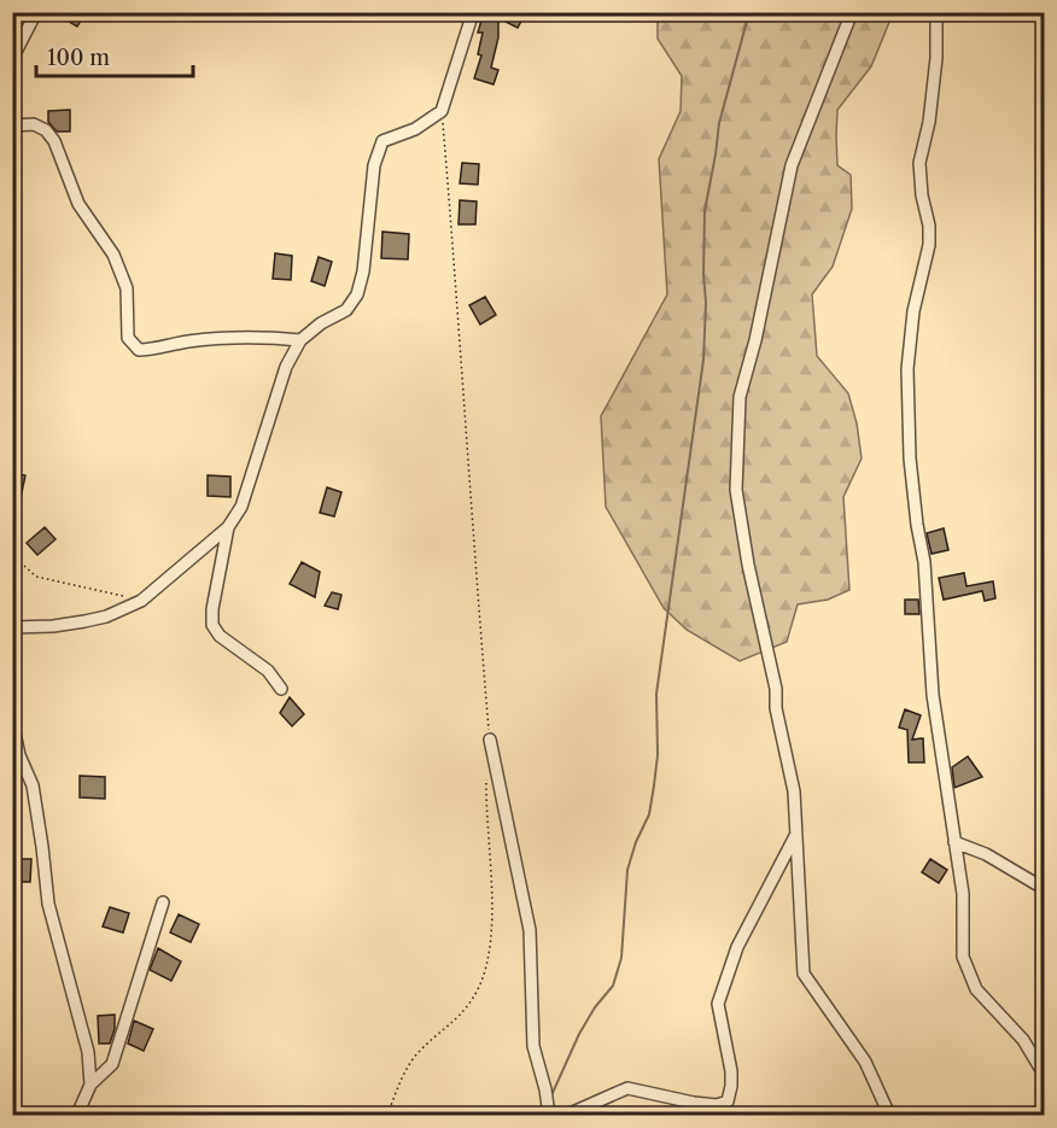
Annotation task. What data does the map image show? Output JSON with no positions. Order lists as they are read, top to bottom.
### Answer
{
  "scale_bar": "100 m"
}
